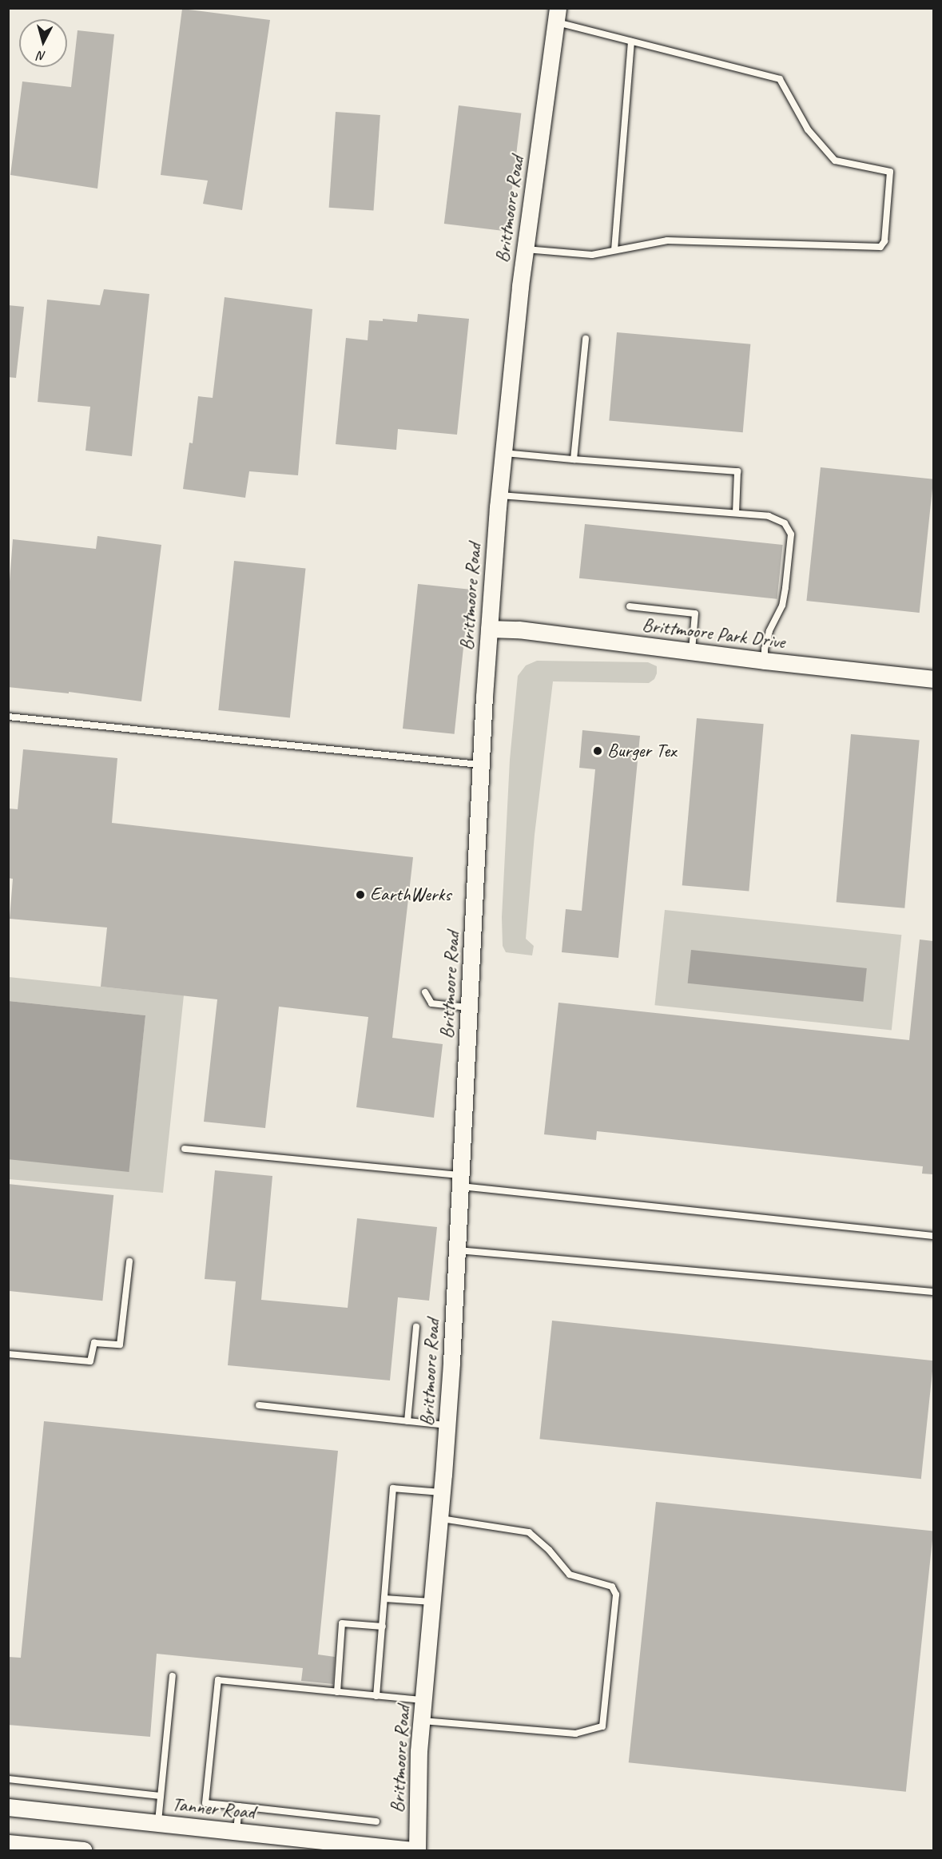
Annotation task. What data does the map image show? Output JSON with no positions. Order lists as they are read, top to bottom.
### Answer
{
  "streets": {
    "main road": ["Brittmoore Road", "Brittmoore Park Drive", "Tanner Road"]
  },
  "crossings": [
    ["Brittmoore Road", "Brittmoore Park Drive"],
    ["Brittmoore Road", "Tanner Road"]
  ],
  "places": ["Burger Tex", "EarthWerks"],
  "north": "bottom"
}
